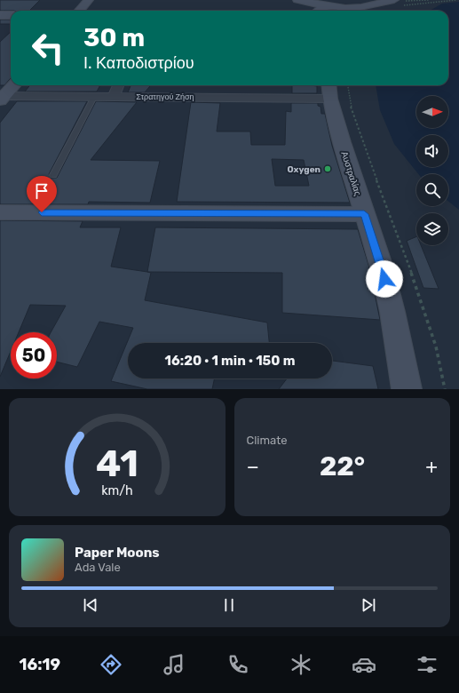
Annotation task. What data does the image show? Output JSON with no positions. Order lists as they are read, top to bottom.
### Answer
{
  "streets": {
    "street": ["Στρατηγού Ζήση", "Αυστραλίας"]
  },
  "crossings": [
    ["Στρατηγού Ζήση", "Αυστραλίας"]
  ],
  "places": ["Oxygen"],
  "north": "right",
  "page": {
    "turn": ["30 m", "Ι. Καποδιστρίου"],
    "limit": "50",
    "trip": "16:20 · 1 min · 150 m",
    "tile": "Climate",
    "heat": ["−", "22°", "+"],
    "song": ["Paper Moons", "Ada Vale"],
    "tabs": "16:19",
    "gauge": ["41", "km/h"]
  }
}
